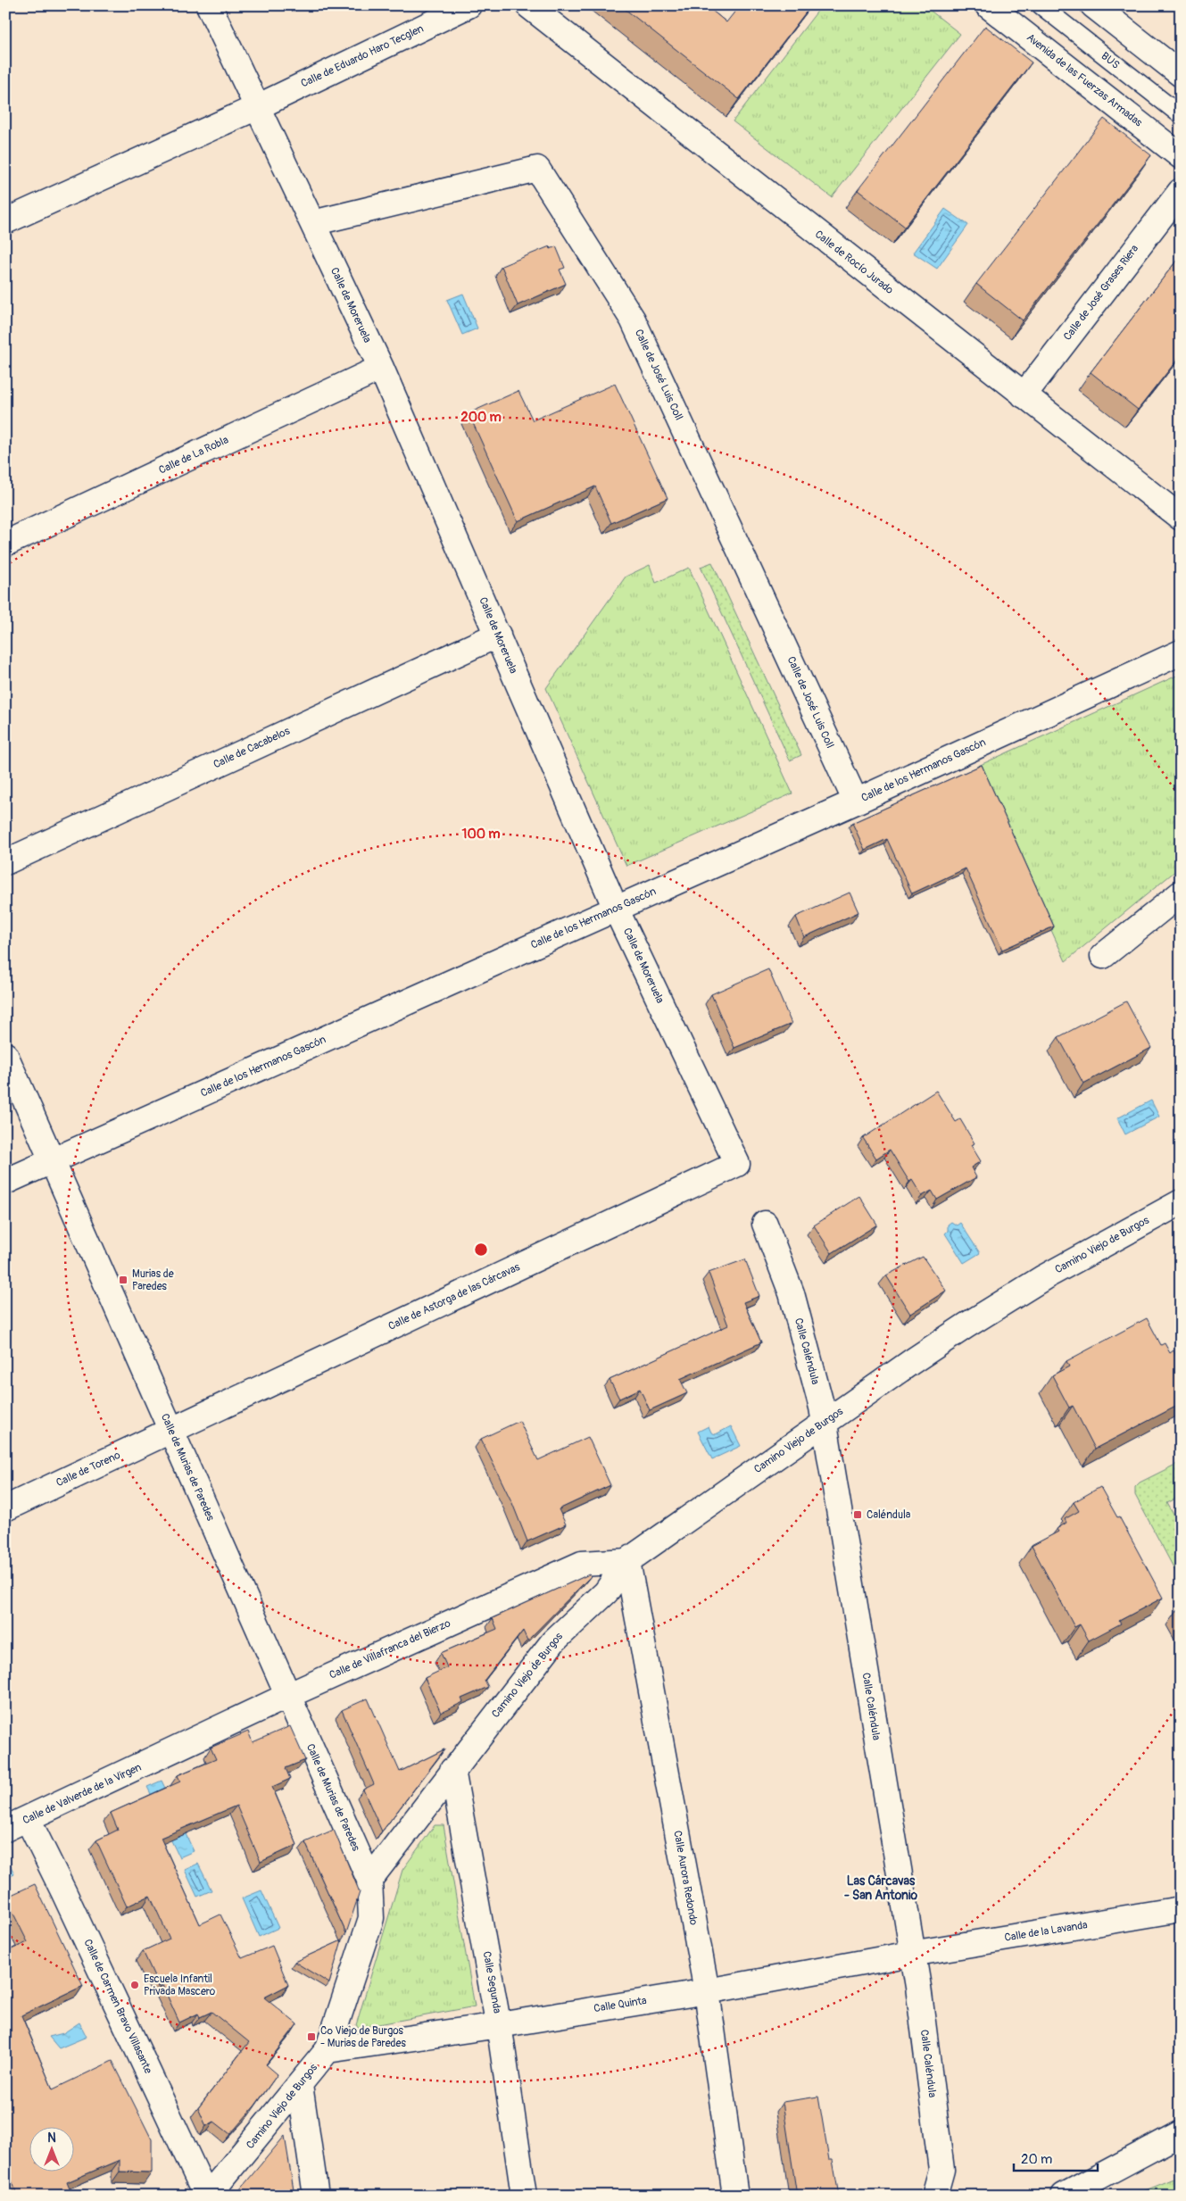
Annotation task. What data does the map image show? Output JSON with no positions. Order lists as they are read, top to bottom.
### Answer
{
  "streets": {
    "street": [
      "Calle de Eduardo Haro Tecglen",
      "Avenida de las Fuerzas Armadas",
      "Calle de Rocío Jurado",
      "Calle de José Grases Riera",
      "Calle de Moreruela",
      "Calle de José Luis Coll",
      "Calle de La Robla",
      "Calle de Cacabelos",
      "Calle de los Hermanos Gascón",
      "Camino Viejo de Burgos",
      "Calle de Astorga de las Cárcavas",
      "Calle Caléndula",
      "Calle de Murias de Paredes",
      "Calle de Toreno",
      "Calle de Villafranca del Bierzo",
      "Calle de Valverde de la Virgen",
      "Calle Aurora Redondo",
      "Calle de la Lavanda",
      "Calle Segunda",
      "Calle Quinta",
      "Calle de Carmen Bravo Villasante"
    ],
    "lane": ["BUS"]
  },
  "crossings": [
    ["Calle de Eduardo Haro Tecglen", "Calle de Moreruela"],
    ["Calle de Rocío Jurado", "Calle de José Grases Riera"],
    ["Calle de Moreruela", "Calle de José Luis Coll"],
    ["Calle de Moreruela", "Calle de La Robla"],
    ["Calle de Moreruela", "Calle de Cacabelos"],
    ["Calle de Moreruela", "Calle de los Hermanos Gascón"],
    ["Calle de Moreruela", "Calle de Astorga de las Cárcavas"],
    ["Calle de José Luis Coll", "Calle de los Hermanos Gascón"],
    ["Calle de los Hermanos Gascón", "Calle de Murias de Paredes"],
    ["Camino Viejo de Burgos", "Calle Caléndula"],
    ["Camino Viejo de Burgos", "Calle de Murias de Paredes"],
    ["Camino Viejo de Burgos", "Calle de Villafranca del Bierzo"],
    ["Camino Viejo de Burgos", "Calle Aurora Redondo"],
    ["Camino Viejo de Burgos", "Calle Segunda"],
    ["Camino Viejo de Burgos", "Calle Quinta"],
    ["Camino Viejo de Burgos", "Calle de Carmen Bravo Villasante"],
    ["Calle de Astorga de las Cárcavas", "Calle de Murias de Paredes"],
    ["Calle de Astorga de las Cárcavas", "Calle de Toreno"],
    ["Calle Caléndula", "Calle de la Lavanda"],
    ["Calle Caléndula", "Calle Quinta"],
    ["Calle de Murias de Paredes", "Calle de Toreno"],
    ["Calle de Murias de Paredes", "Calle de Villafranca del Bierzo"],
    ["Calle de Villafranca del Bierzo", "Calle de Valverde de la Virgen"],
    ["Calle de Villafranca del Bierzo", "Calle Aurora Redondo"],
    ["Calle de Valverde de la Virgen", "Calle de Carmen Bravo Villasante"],
    ["Calle Aurora Redondo", "Calle Quinta"],
    ["Calle de la Lavanda", "Calle Quinta"],
    ["Calle Segunda", "Calle Quinta"]
  ],
  "districts": ["Las Cárcavas - San Antonio"],
  "places": {
    "transit": ["Murias de Paredes", "Caléndula", "Cº Viejo de Burgos - Murias de Paredes"],
    "other": ["Escuela Infantil Privada Mascero"]
  },
  "scale_bar": "20 m",
  "north": "top",
  "rings": ["200 m", "100 m"]
}
